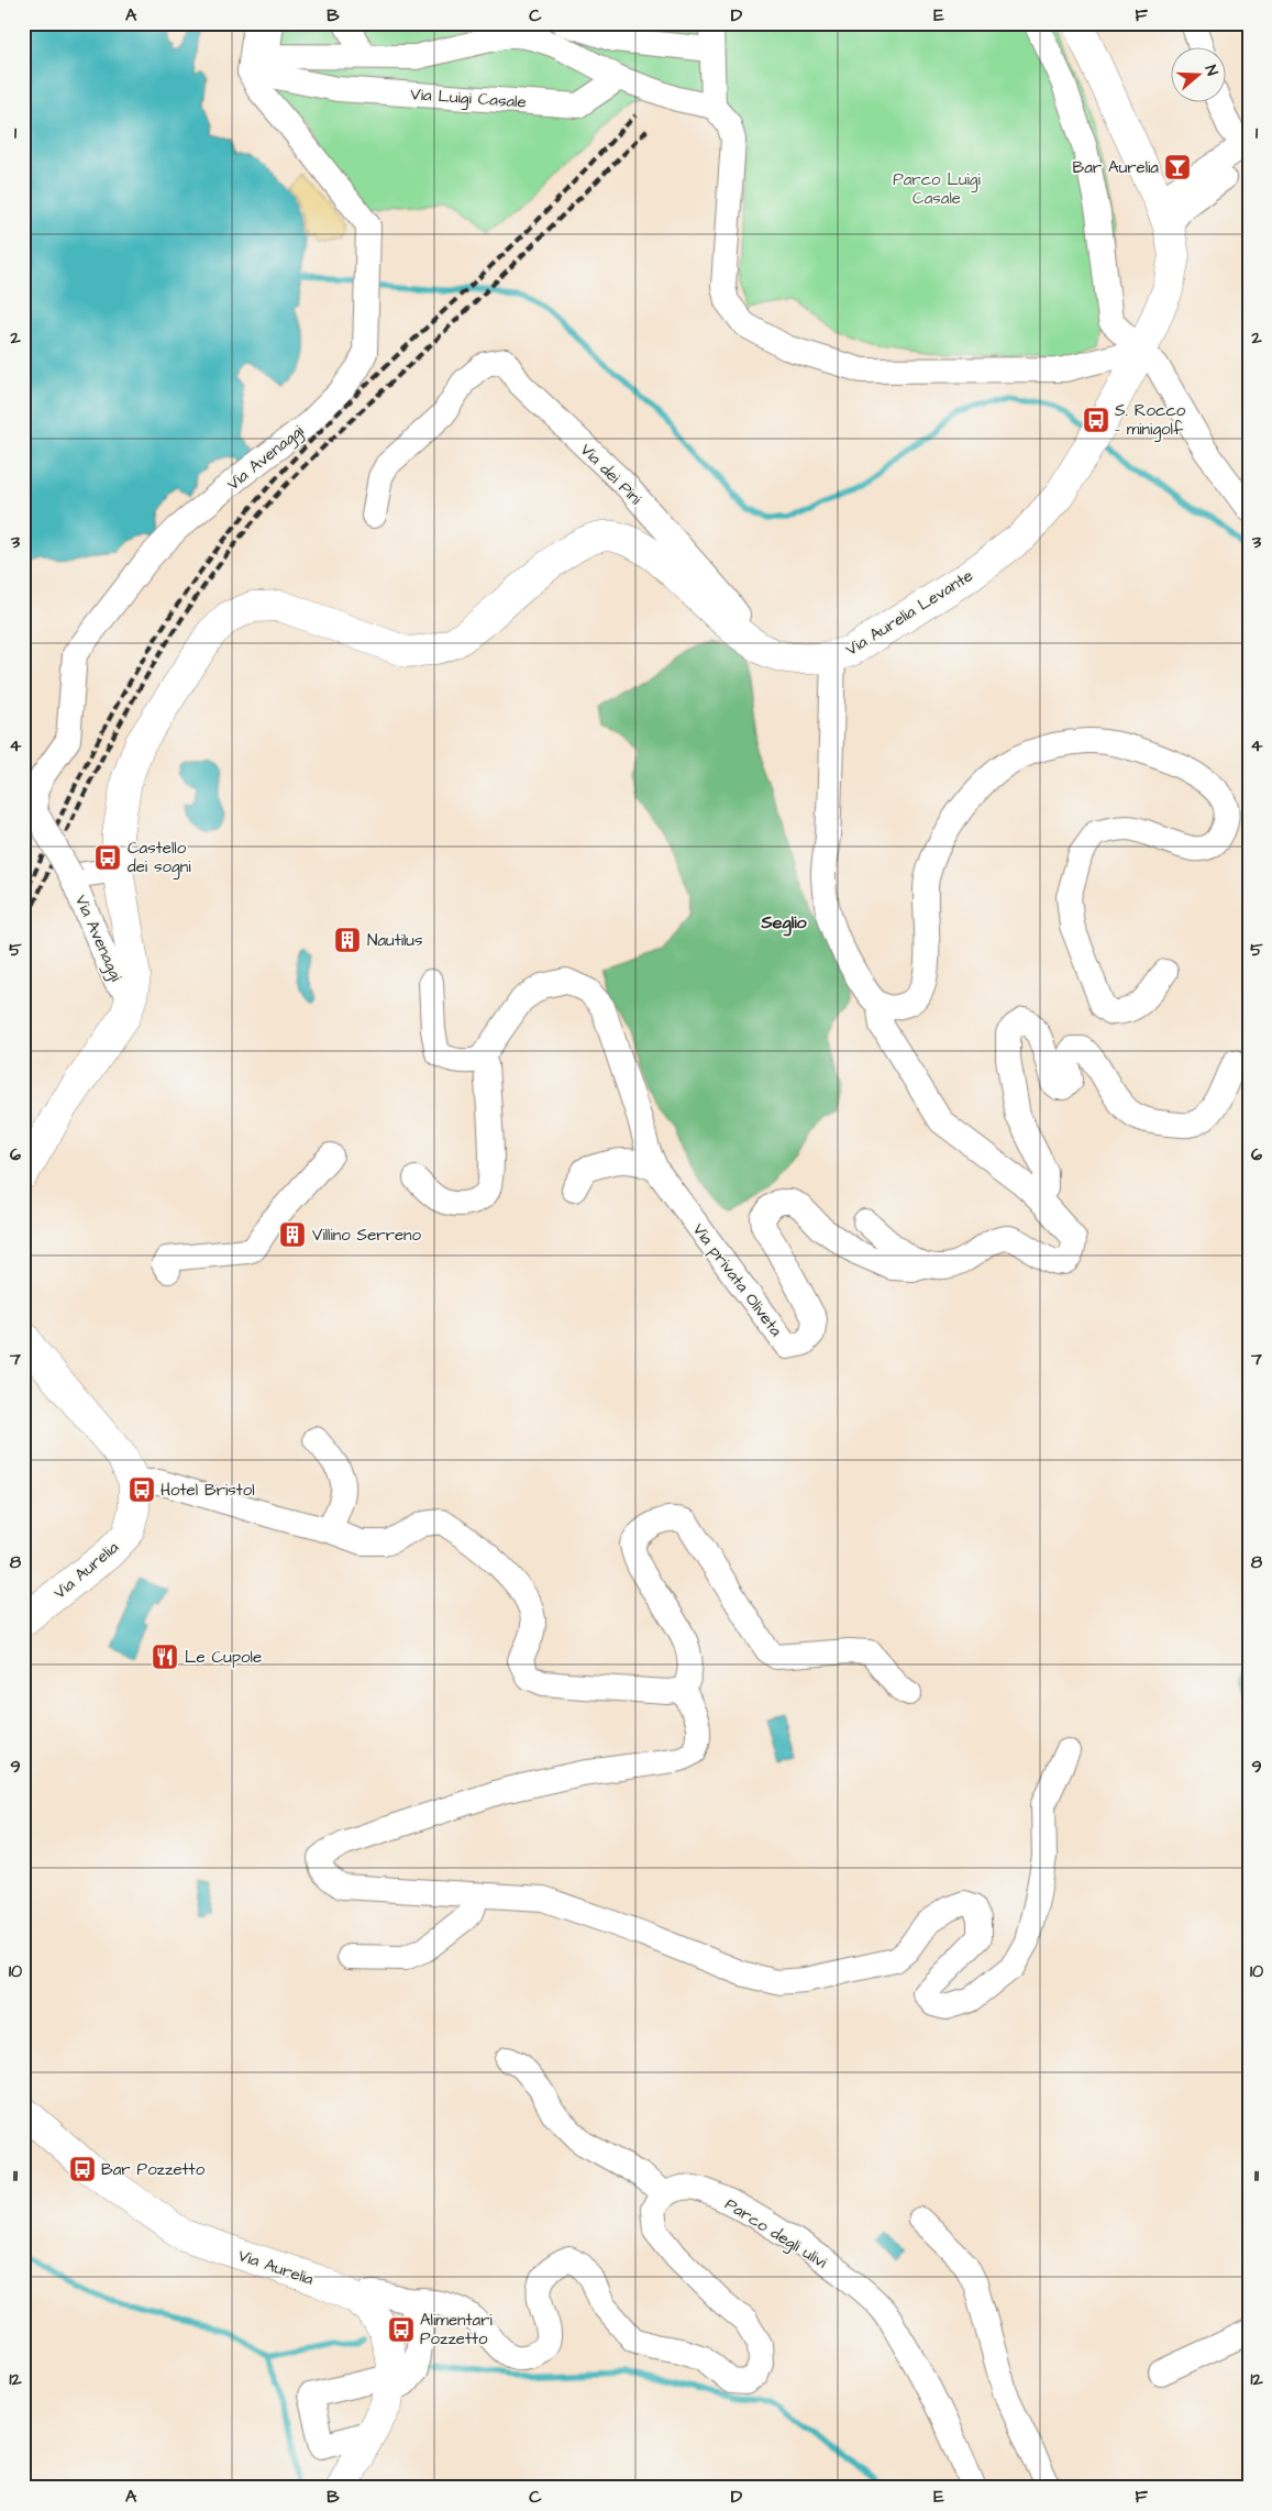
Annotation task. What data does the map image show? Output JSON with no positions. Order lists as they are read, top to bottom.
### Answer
{
  "streets": {
    "main road": ["Via Aurelia Levante", "Via Aurelia"],
    "street": [
      "Via Luigi Casale",
      "Via Avenaggi",
      "Via dei Pini",
      "Via privata Oliveta",
      "Parco degli ulivi"
    ]
  },
  "crossings": [
    ["Via Luigi Casale", "Via Avenaggi"],
    ["Via Avenaggi", "Via Aurelia Levante"],
    ["Via dei Pini", "Via Aurelia Levante"]
  ],
  "districts": ["Seglio"],
  "parks": ["Parco Luigi Casale"],
  "places": {
    "bar": ["Bar Aurelia"],
    "bus stop": [
      "S. Rocco - minigolf",
      "Castello dei sogni",
      "Hotel Bristol",
      "Bar Pozzetto",
      "Alimentari Pozzetto"
    ],
    "building": ["Nautilus", "Villino Serreno"],
    "restaurant": ["Le Cupole"]
  },
  "north": "right",
  "grid": {
    "columns": [
      "A",
      "B",
      "C",
      "D",
      "E",
      "F"
    ],
    "rows": [
      "1",
      "2",
      "3",
      "4",
      "5",
      "6",
      "7",
      "8",
      "9",
      "10",
      "11",
      "12"
    ]
  }
}
